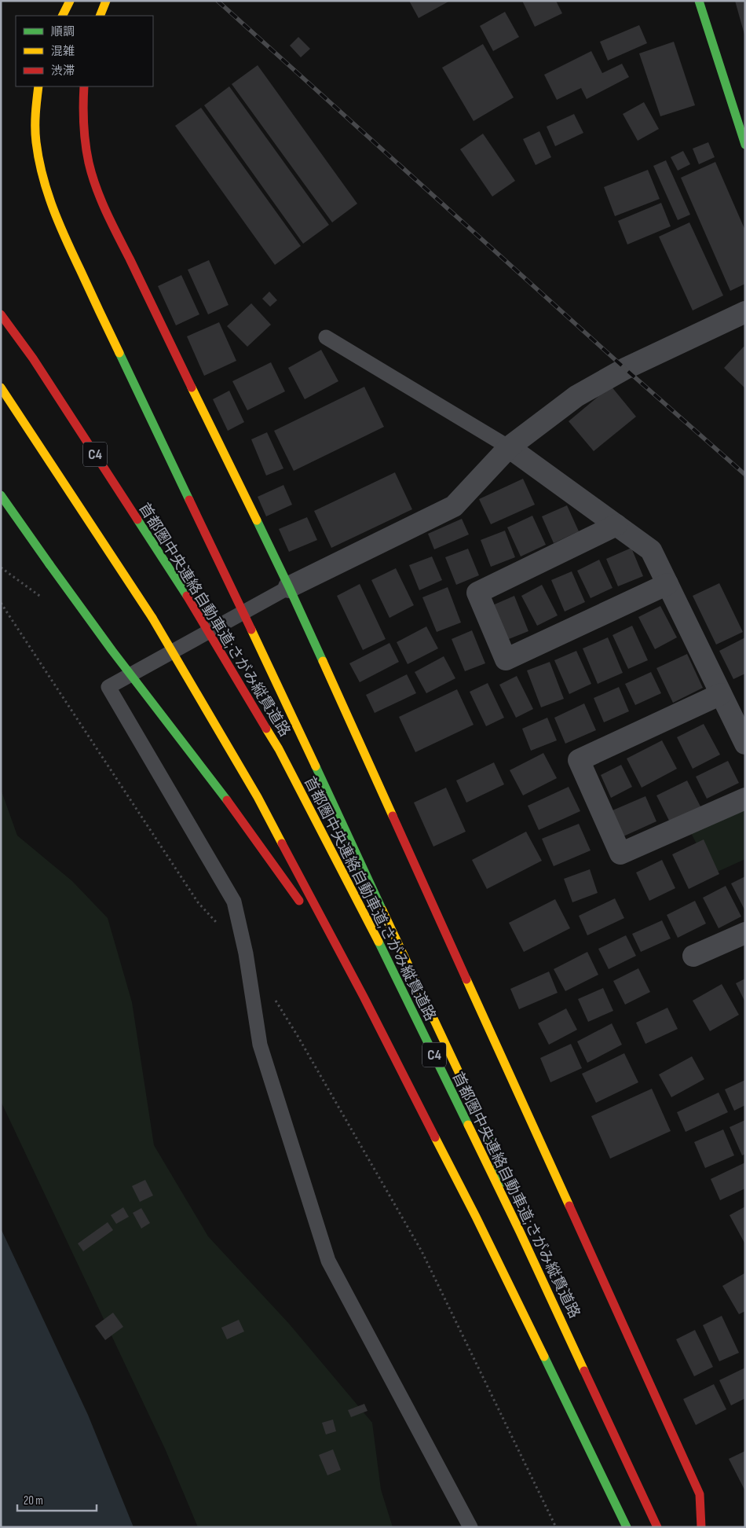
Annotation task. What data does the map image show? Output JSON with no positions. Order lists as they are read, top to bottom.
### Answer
{
  "streets": {
    "main road": ["C4", "首都圏中央連絡自動車道;さがみ縦貫道路"]
  },
  "legend": ["順調", "混雑", "渋滞"],
  "scale_bar": "20 m"
}
